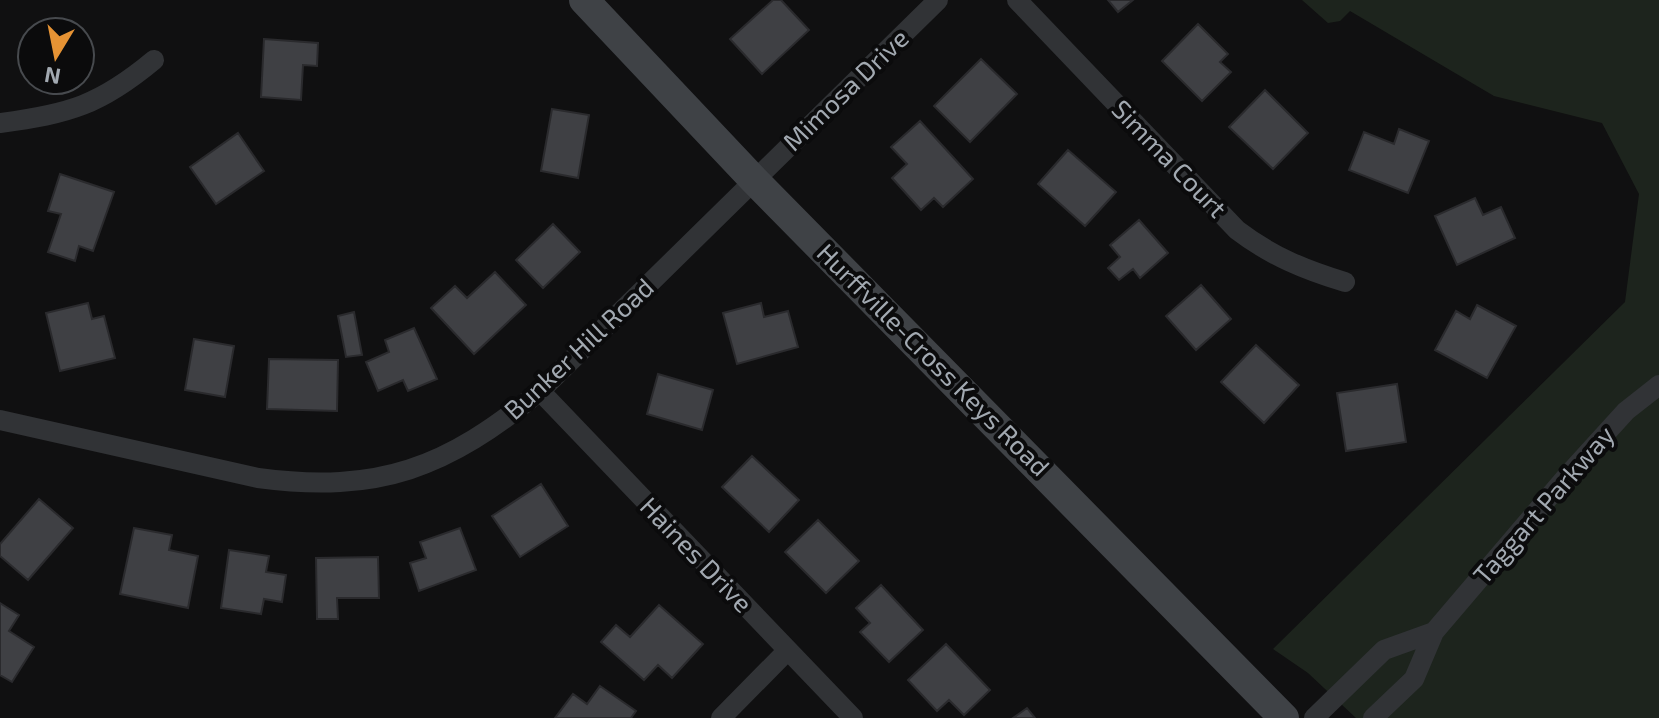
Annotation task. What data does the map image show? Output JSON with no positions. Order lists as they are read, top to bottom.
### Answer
{
  "streets": {
    "main road": ["Hurffville-Cross Keys Road"],
    "street": [
      "Mimosa Drive",
      "Simma Court",
      "Bunker Hill Road",
      "Taggart Parkway",
      "Haines Drive"
    ]
  },
  "crossings": [
    ["Mimosa Drive", "Bunker Hill Road"],
    ["Mimosa Drive", "Hurffville-Cross Keys Road"],
    ["Bunker Hill Road", "Hurffville-Cross Keys Road"],
    ["Bunker Hill Road", "Haines Drive"]
  ],
  "north": "bottom"
}
